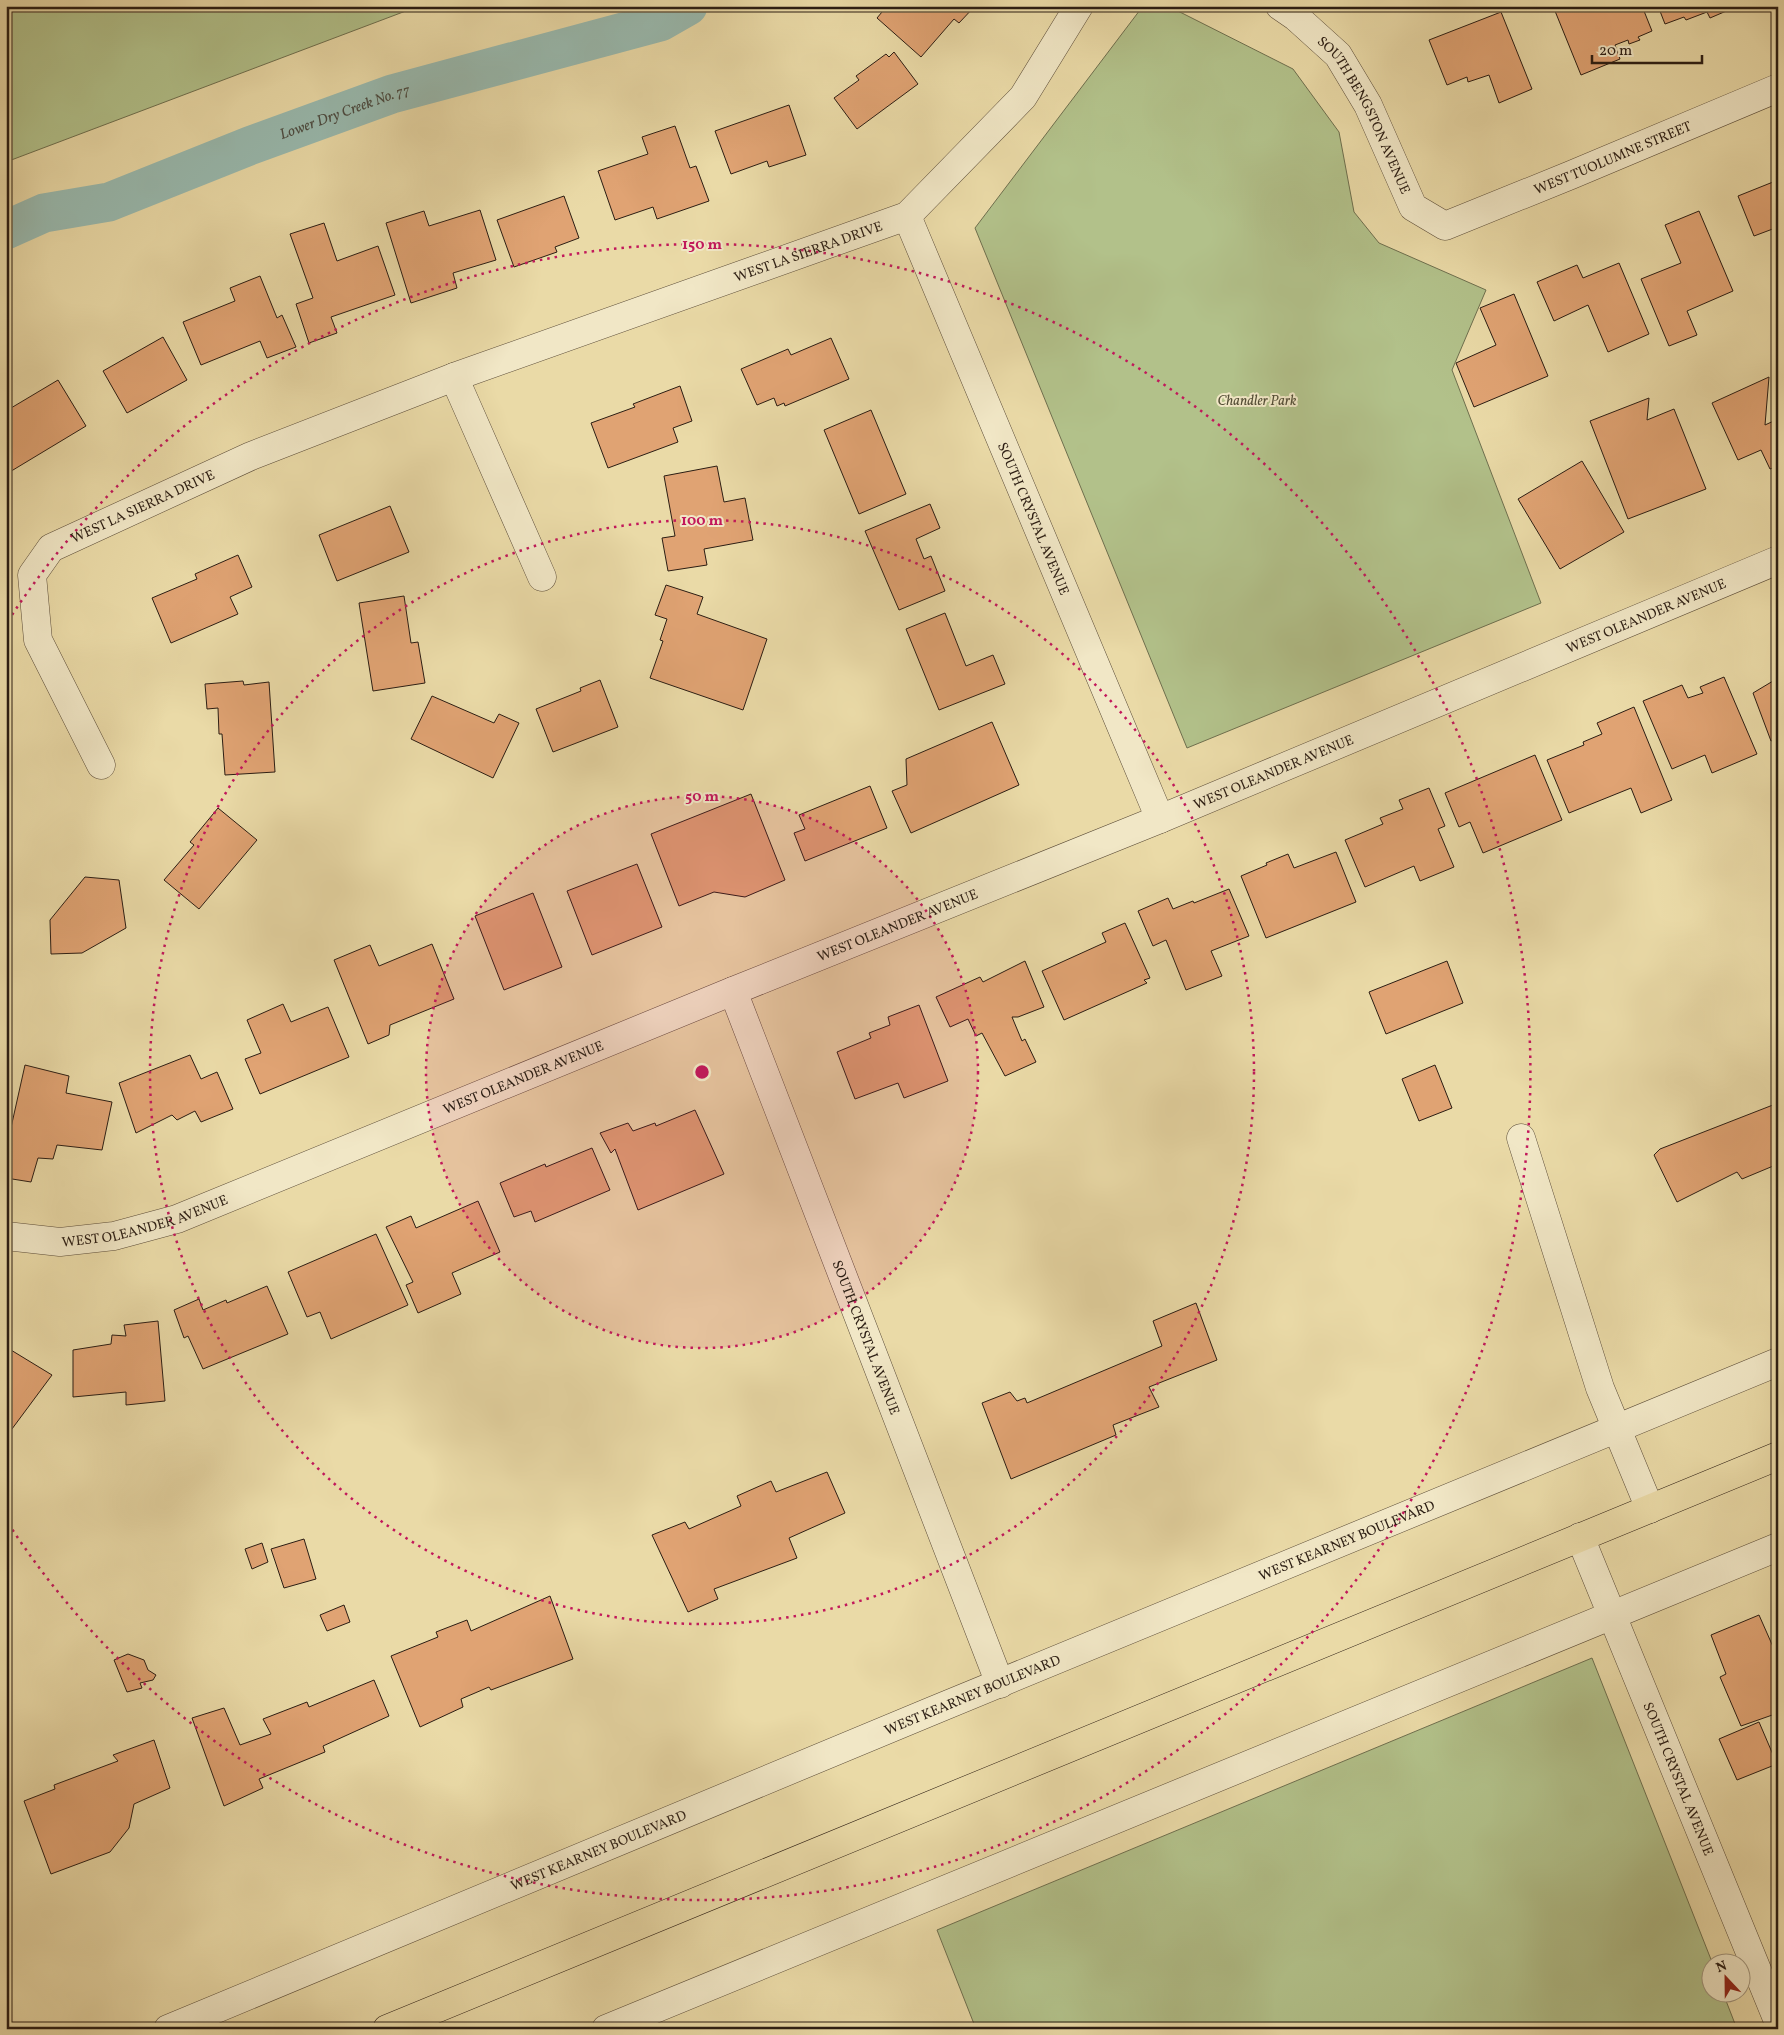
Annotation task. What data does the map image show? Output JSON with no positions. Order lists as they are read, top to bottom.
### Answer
{
  "streets": {
    "street": [
      "SOUTH BENGSTON AVENUE",
      "WEST TUOLUMNE STREET",
      "WEST LA SIERRA DRIVE",
      "SOUTH CRYSTAL AVENUE",
      "WEST OLEANDER AVENUE",
      "WEST KEARNEY BOULEVARD"
    ]
  },
  "crossings": [
    ["SOUTH BENGSTON AVENUE", "WEST TUOLUMNE STREET"],
    ["WEST LA SIERRA DRIVE", "SOUTH CRYSTAL AVENUE"],
    ["SOUTH CRYSTAL AVENUE", "WEST OLEANDER AVENUE"],
    ["SOUTH CRYSTAL AVENUE", "WEST KEARNEY BOULEVARD"]
  ],
  "water": ["Lower Dry Creek No. 77"],
  "parks": ["Chandler Park"],
  "scale_bar": "20 m",
  "north": "top",
  "rings": ["150 m", "100 m", "50 m"]
}
